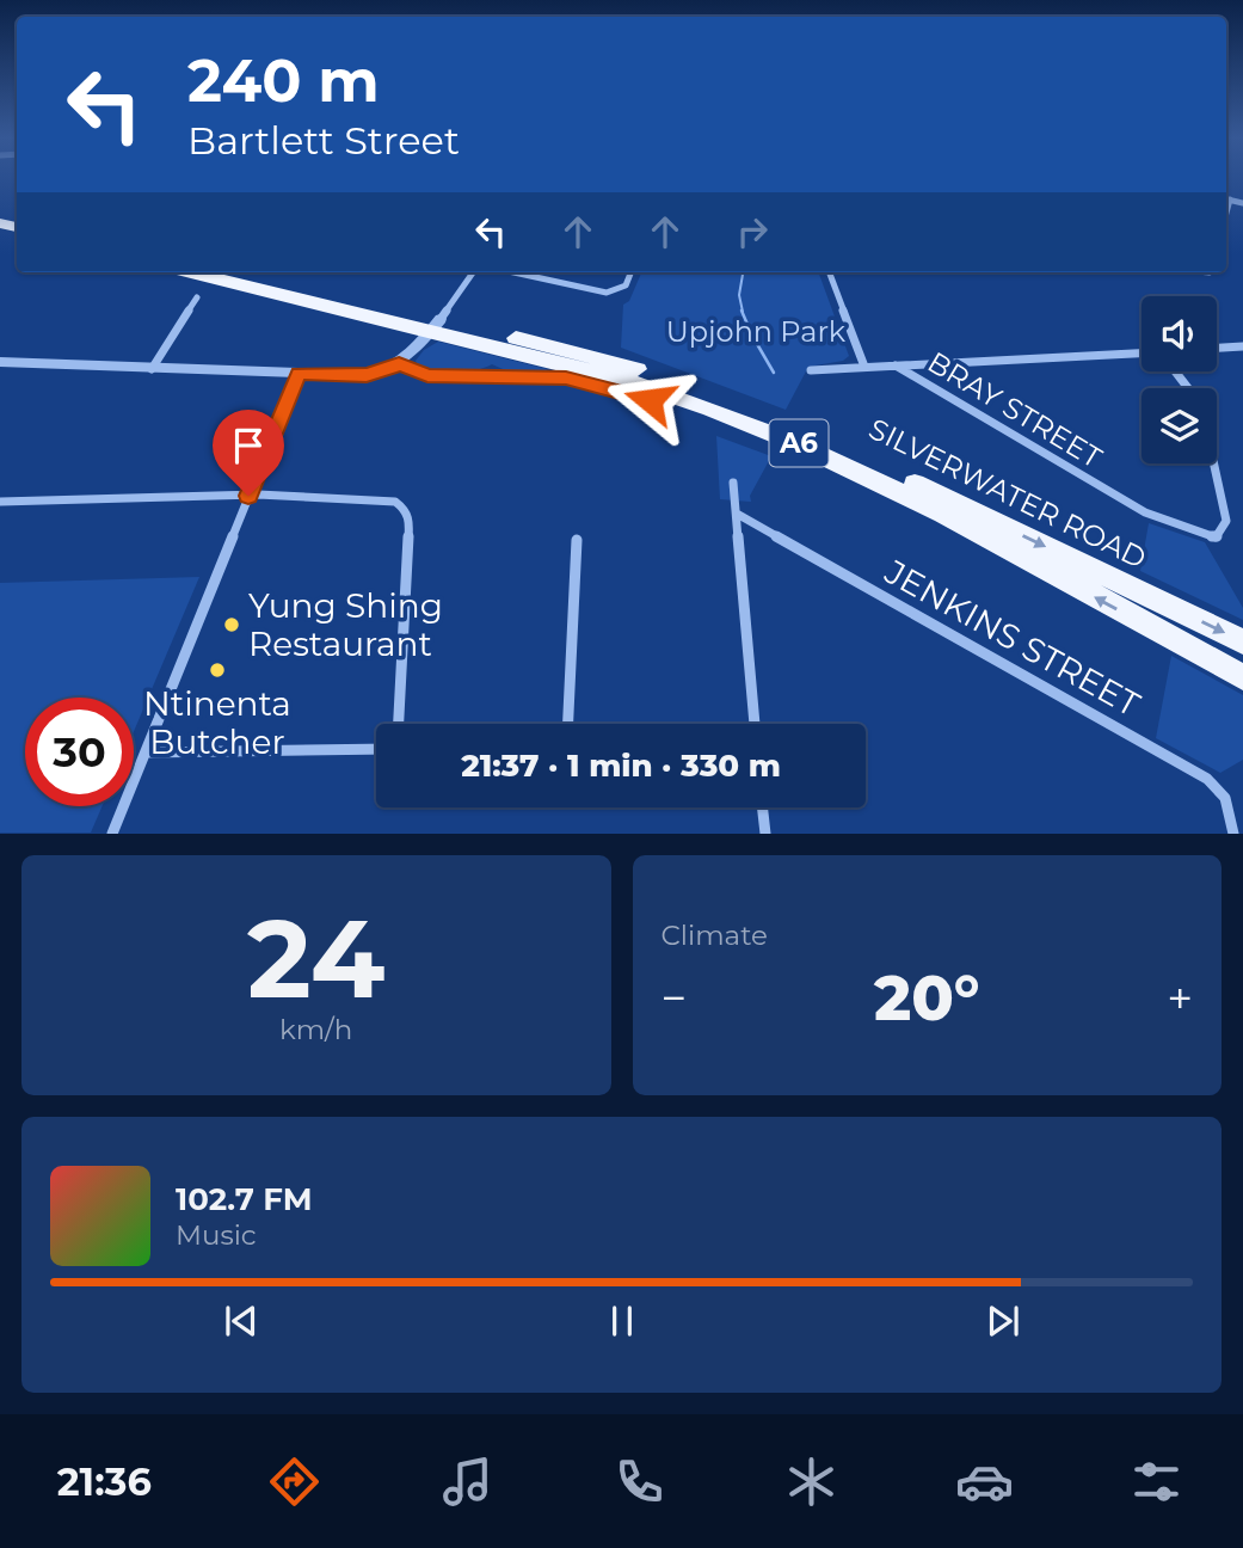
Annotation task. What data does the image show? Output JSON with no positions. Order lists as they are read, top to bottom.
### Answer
{
  "streets": {
    "highway": ["A6", "SILVERWATER ROAD"],
    "street": ["BRAY STREET", "JENKINS STREET"]
  },
  "parks": ["Upjohn Park"],
  "places": ["Yung Shing Restaurant", "Ntinenta Butcher"],
  "page": {
    "turn": ["240 m", "Bartlett Street"],
    "limit": "30",
    "trip": "21:37 · 1 min · 330 m",
    "tile": [
      ["24", "km/h"],
      "Climate"
    ],
    "heat": ["−", "20°", "+"],
    "song": ["102.7 FM", "Music"],
    "tabs": "21:36"
  }
}
